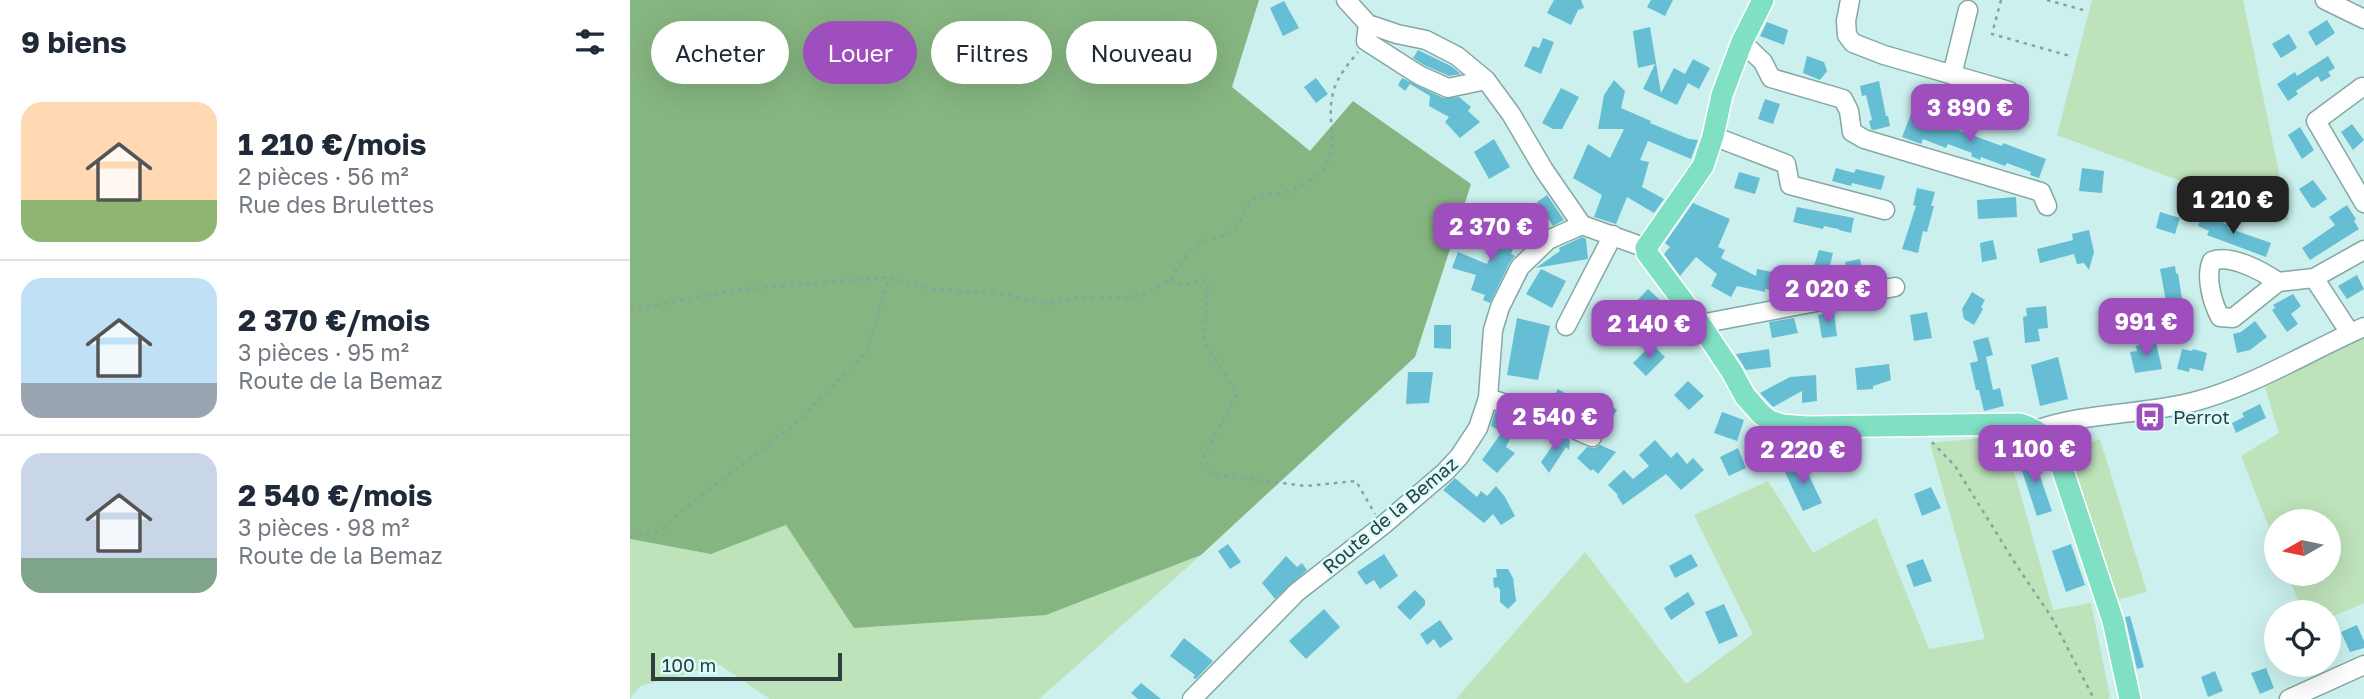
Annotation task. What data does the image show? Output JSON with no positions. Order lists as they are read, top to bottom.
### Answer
{
  "streets": {
    "street": ["Route de la Bemaz"]
  },
  "places": {
    "bus stop": ["Perrot"]
  },
  "scale_bar": "100 m",
  "north": "left",
  "page": {
    "heading": "9 biens",
    "chip": [
      "Acheter",
      "Louer",
      "Filtres",
      "Nouveau"
    ],
    "list": [
      {
        "name": "1 210 €/mois",
        "note": "2 pièces · 56 m² · Rue des Brulettes"
      },
      {
        "name": "2 370 €/mois",
        "note": "3 pièces · 95 m² · Route de la Bemaz"
      },
      {
        "name": "2 540 €/mois",
        "note": "3 pièces · 98 m² · Route de la Bemaz"
      }
    ],
    "price": [
      "3 890 €",
      "1 210 €",
      "2 370 €",
      "2 020 €",
      "991 €",
      "2 140 €",
      "2 540 €",
      "1 100 €",
      "2 220 €"
    ],
    "scale": "100 m"
  }
}
